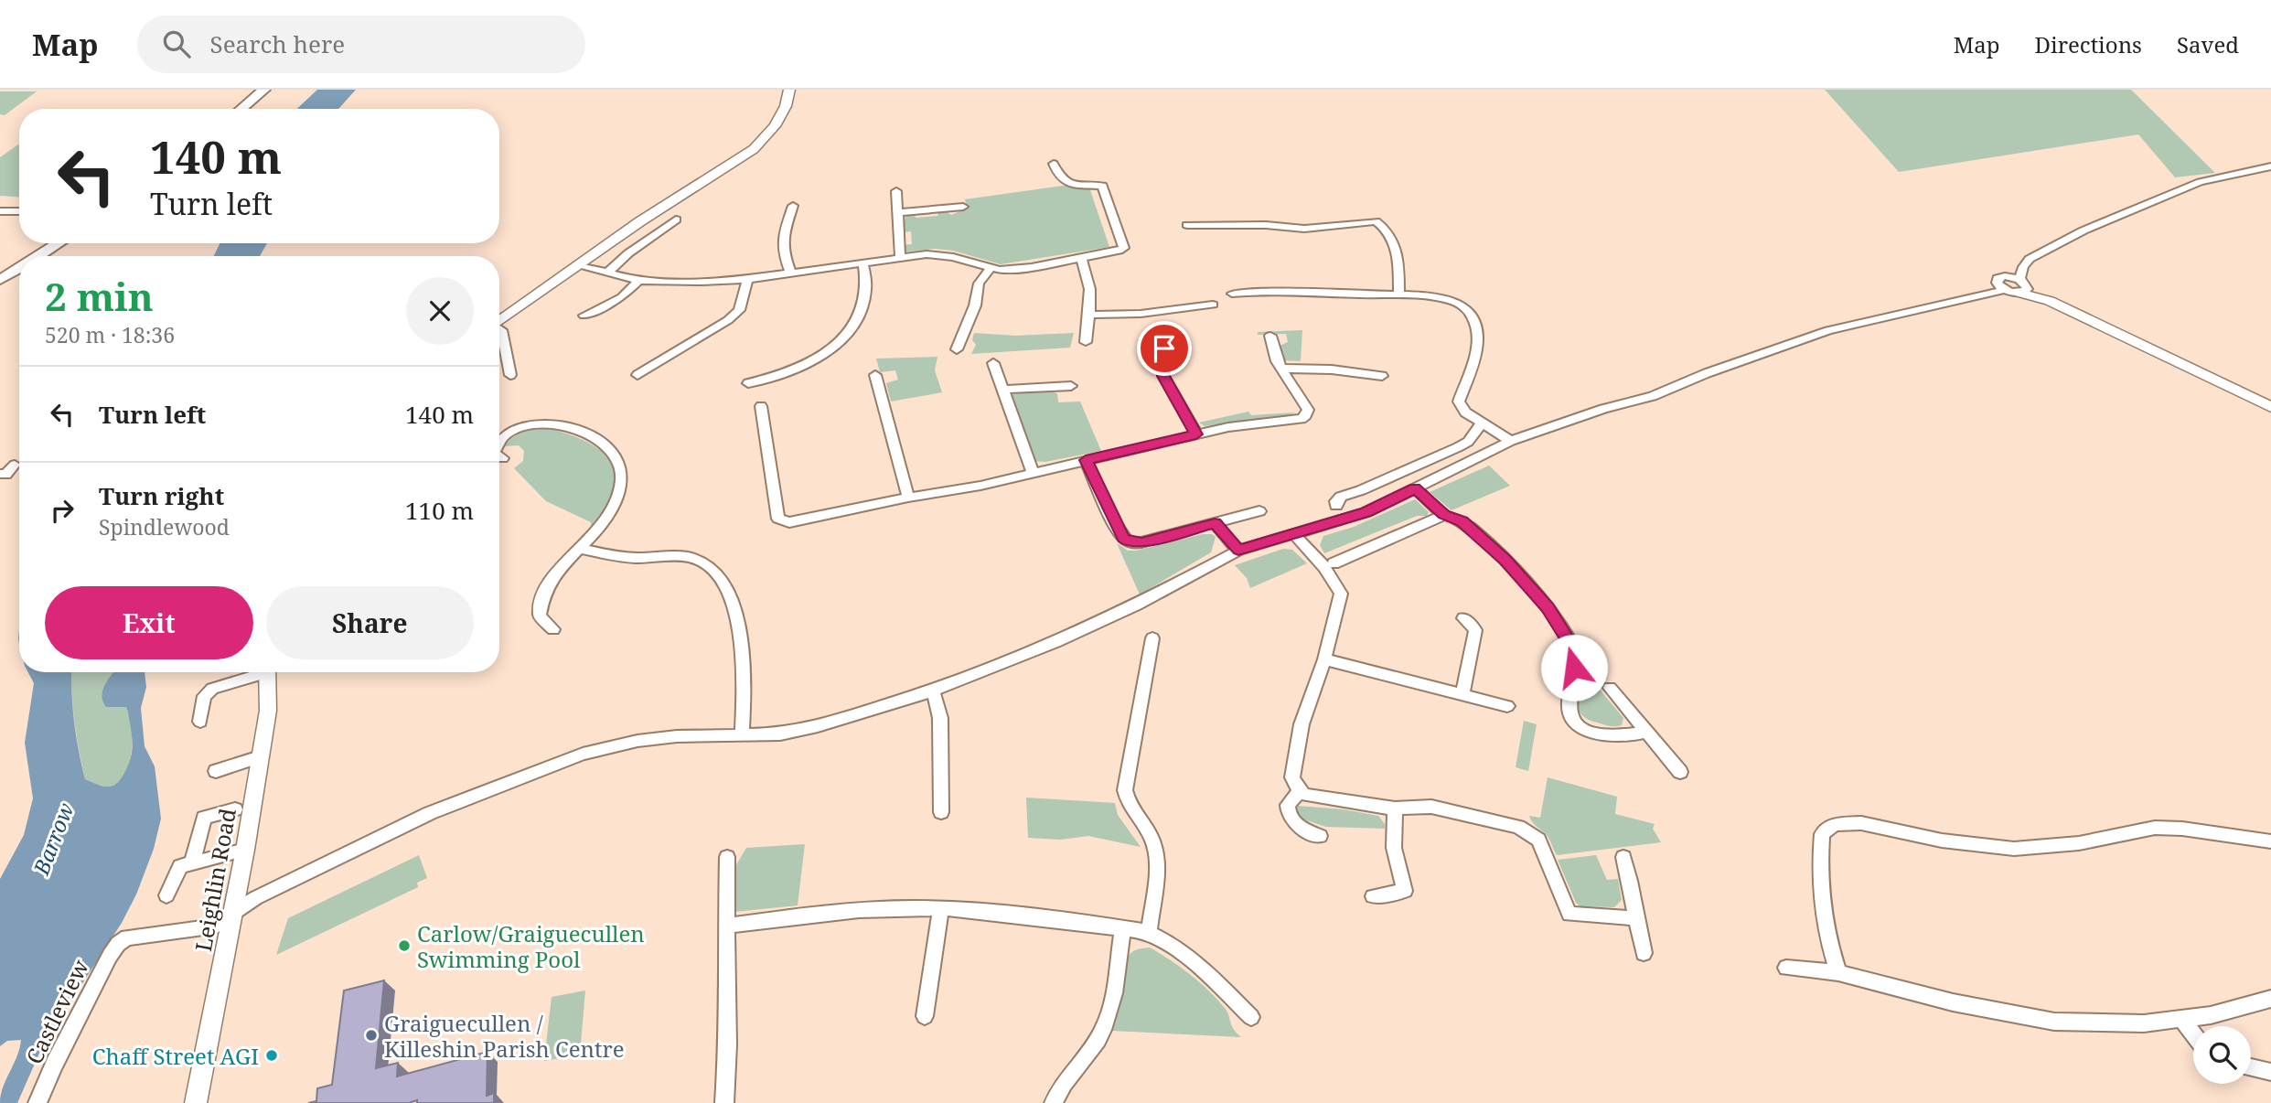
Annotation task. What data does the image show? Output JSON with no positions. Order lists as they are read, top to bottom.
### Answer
{
  "streets": {
    "street": ["Leighlin Road", "Castleview"]
  },
  "crossings": [
    ["Leighlin Road", "Castleview"]
  ],
  "water": ["Barrow"],
  "places": ["Carlow/Graiguecullen Swimming Pool", "Graiguecullen / Killeshin Parish Centre", "Chaff Street AGI"],
  "page": {
    "header": "Map",
    "search": "Search here",
    "nav": ["Map", "Directions", "Saved"],
    "turn": ["140 m", "Turn left"],
    "heading": ["2 min", "520 m · 18:36"],
    "list": [
      {
        "name": "Turn left",
        "value": "140 m"
      },
      {
        "name": "Turn right",
        "note": "Spindlewood",
        "value": "110 m"
      }
    ],
    "buttons": ["Exit", "Share"]
  }
}
